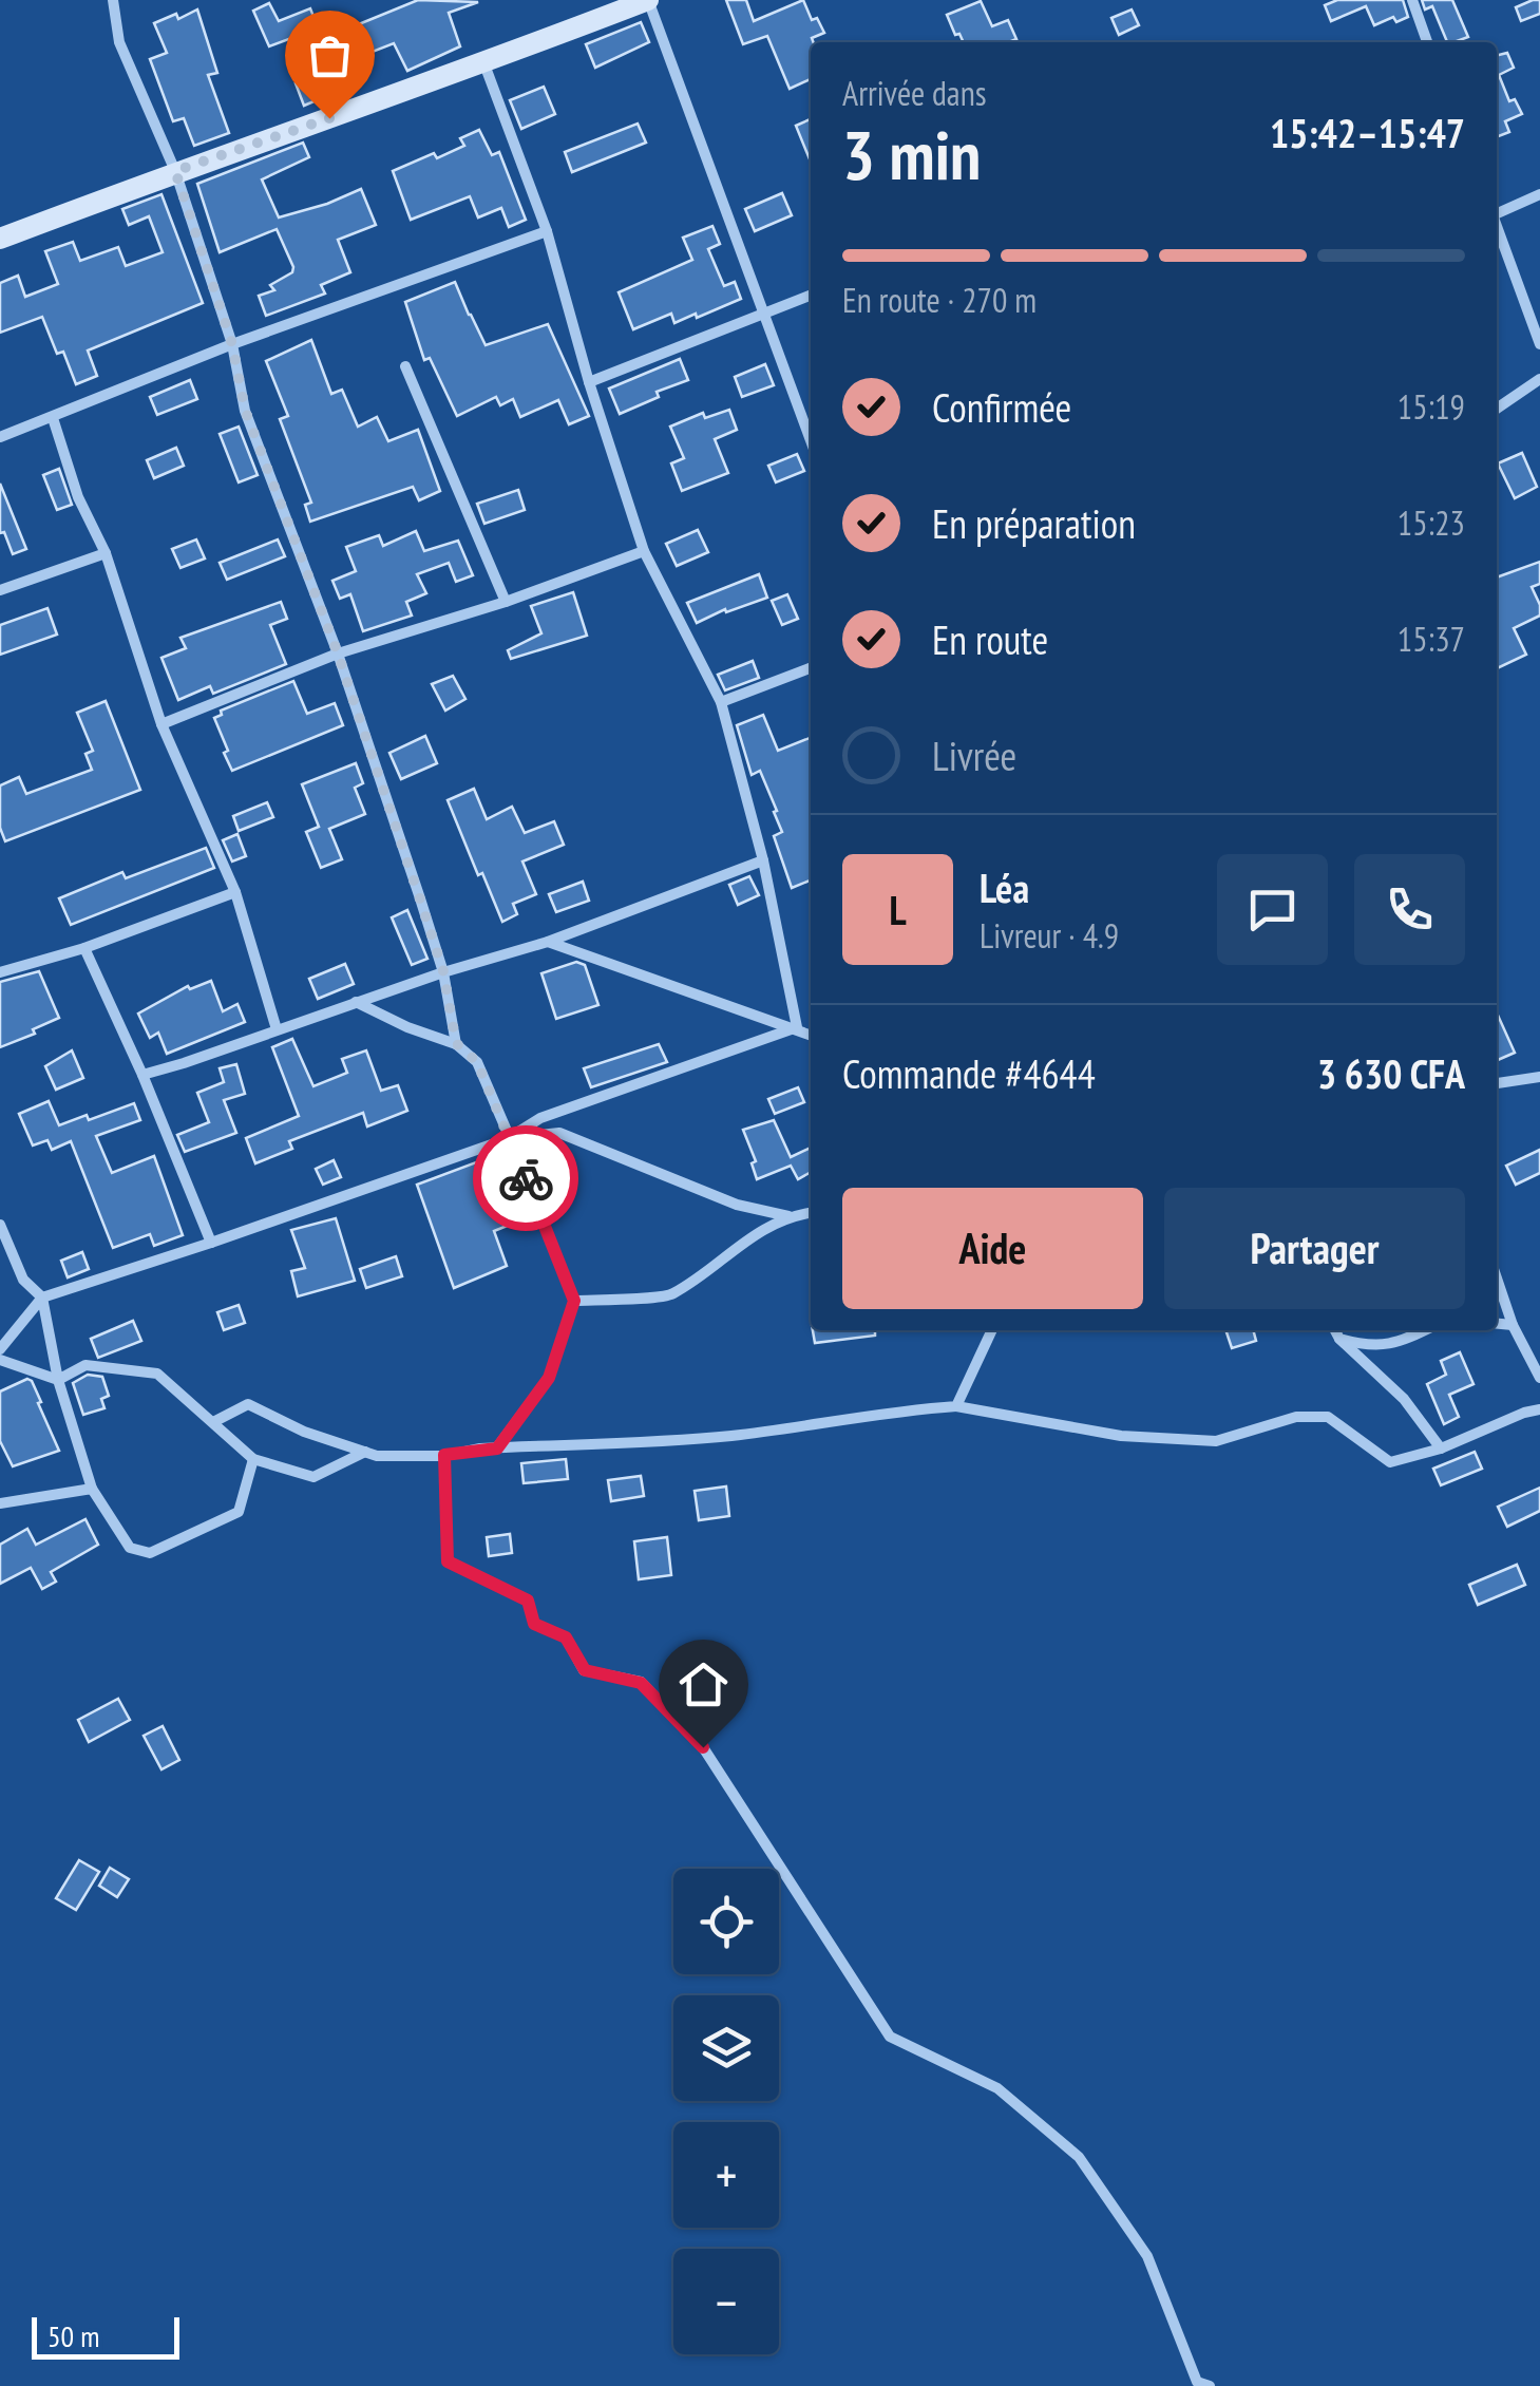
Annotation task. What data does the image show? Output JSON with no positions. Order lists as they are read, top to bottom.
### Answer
{
  "scale_bar": "50 m",
  "page": {
    "heading": ["3 min", "Arrivée dans", "15:42–15:47"],
    "panel": [
      "Léa",
      "Livreur · 4.9",
      "Commande #4644",
      "3 630 CFA"
    ],
    "bar": "En route · 270 m",
    "list": [
      ["Confirmée", "15:19"],
      ["En préparation", "15:23"],
      ["En route", "15:37"],
      "Livrée"
    ],
    "round": "L",
    "buttons": ["Aide", "Partager"],
    "map_buttons": ["+", "−"],
    "scale": "50 m"
  }
}
